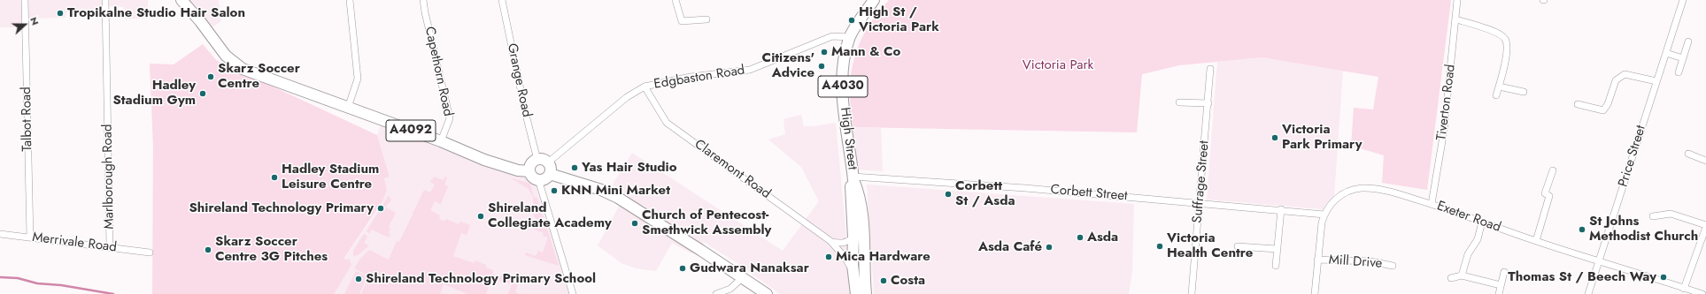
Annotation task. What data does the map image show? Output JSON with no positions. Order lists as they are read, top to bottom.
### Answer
{
  "streets": {
    "main road": ["A4030", "A4092", "High Street"],
    "street": [
      "Capethorn Road",
      "Edgbaston Road",
      "Grange Road",
      "Tiverton Road",
      "Talbot Road",
      "Price Street",
      "Claremont Road",
      "Marlborough Road",
      "Suffrage Street",
      "Corbett Street",
      "Exeter Road",
      "Merrivale Road",
      "Mill Drive"
    ]
  },
  "crossings": [
    ["Capethorn Road", "A4092"],
    ["Edgbaston Road", "Grange Road"],
    ["Edgbaston Road", "A4092"],
    ["Edgbaston Road", "High Street"],
    ["Edgbaston Road", "Claremont Road"],
    ["Grange Road", "A4092"],
    ["A4030", "High Street"],
    ["A4030", "Claremont Road"],
    ["Tiverton Road", "Exeter Road"],
    ["Talbot Road", "Merrivale Road"],
    ["High Street", "Corbett Street"],
    ["Price Street", "Exeter Road"],
    ["Marlborough Road", "Merrivale Road"],
    ["Suffrage Street", "Corbett Street"],
    ["Corbett Street", "Exeter Road"]
  ],
  "parks": ["Victoria Park"],
  "places": [
    "Tropikalne Studio Hair Salon",
    "High St / Victoria Park",
    "Mann & Co",
    "Citizens' Advice",
    "Skarz Soccer Centre",
    "Hadley Stadium Gym",
    "Victoria Park Primary",
    "Yas Hair Studio",
    "Hadley Stadium Leisure Centre",
    "KNN Mini Market",
    "Corbett St / Asda",
    "Shireland Technology Primary",
    "Shireland Collegiate Academy",
    "Church of Pentecost- Smethwick Assembly",
    "St Johns Methodist Church",
    "Asda",
    "Victoria Health Centre",
    "Asda Café",
    "Skarz Soccer Centre 3G Pitches",
    "Mica Hardware",
    "Gudwara Nanaksar",
    "Thomas St / Beech Way",
    "Shireland Technology Primary School",
    "Costa"
  ],
  "north": "right"
}
